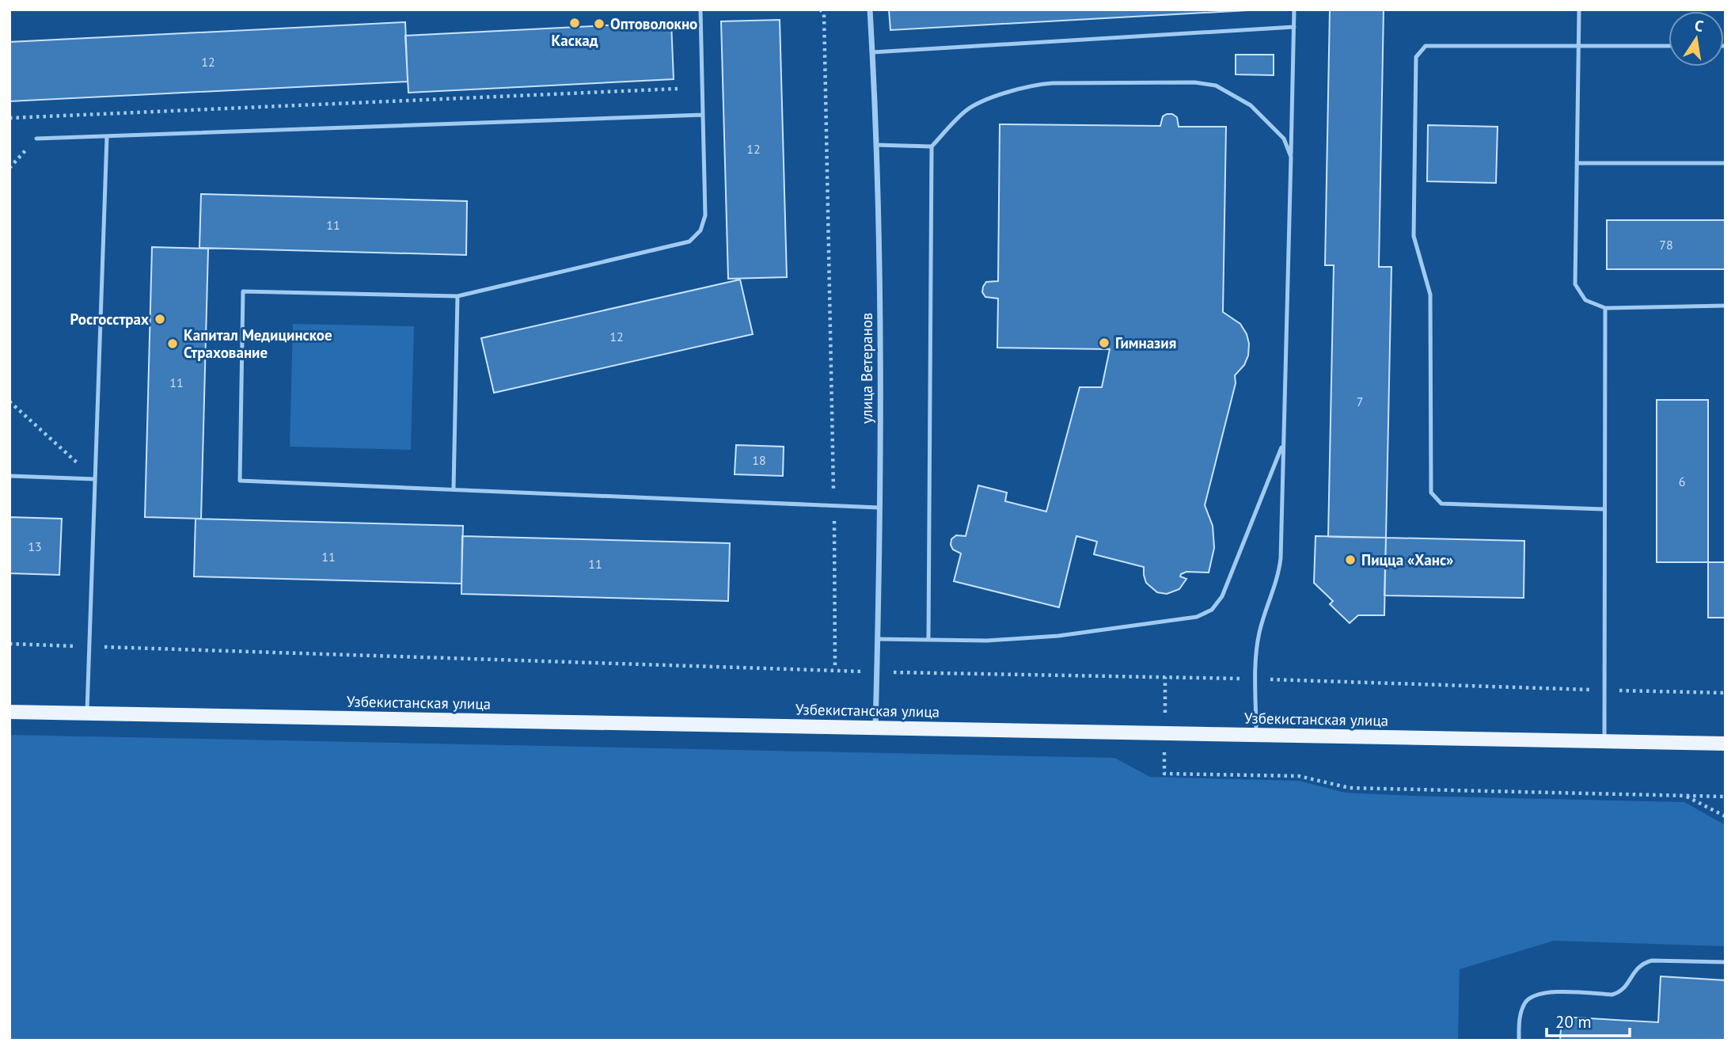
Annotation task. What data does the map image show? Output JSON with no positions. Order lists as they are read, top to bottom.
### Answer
{
  "streets": {
    "main road": ["Узбекистанская улица"],
    "street": ["улица Ветеранов"]
  },
  "crossings": [
    ["улица Ветеранов", "Узбекистанская улица"]
  ],
  "places": [
    "Каскад",
    "Оптоволокно",
    "Росгосстрах",
    "Гимназия",
    "Капитал Медицинское Страхование",
    "Пицца «Ханс»"
  ],
  "house_numbers": [
    "12",
    "12",
    "11",
    "78",
    "12",
    "11",
    "7",
    "18",
    "6",
    "13",
    "11",
    "11"
  ],
  "scale_bar": "20 m",
  "north": "top"
}
